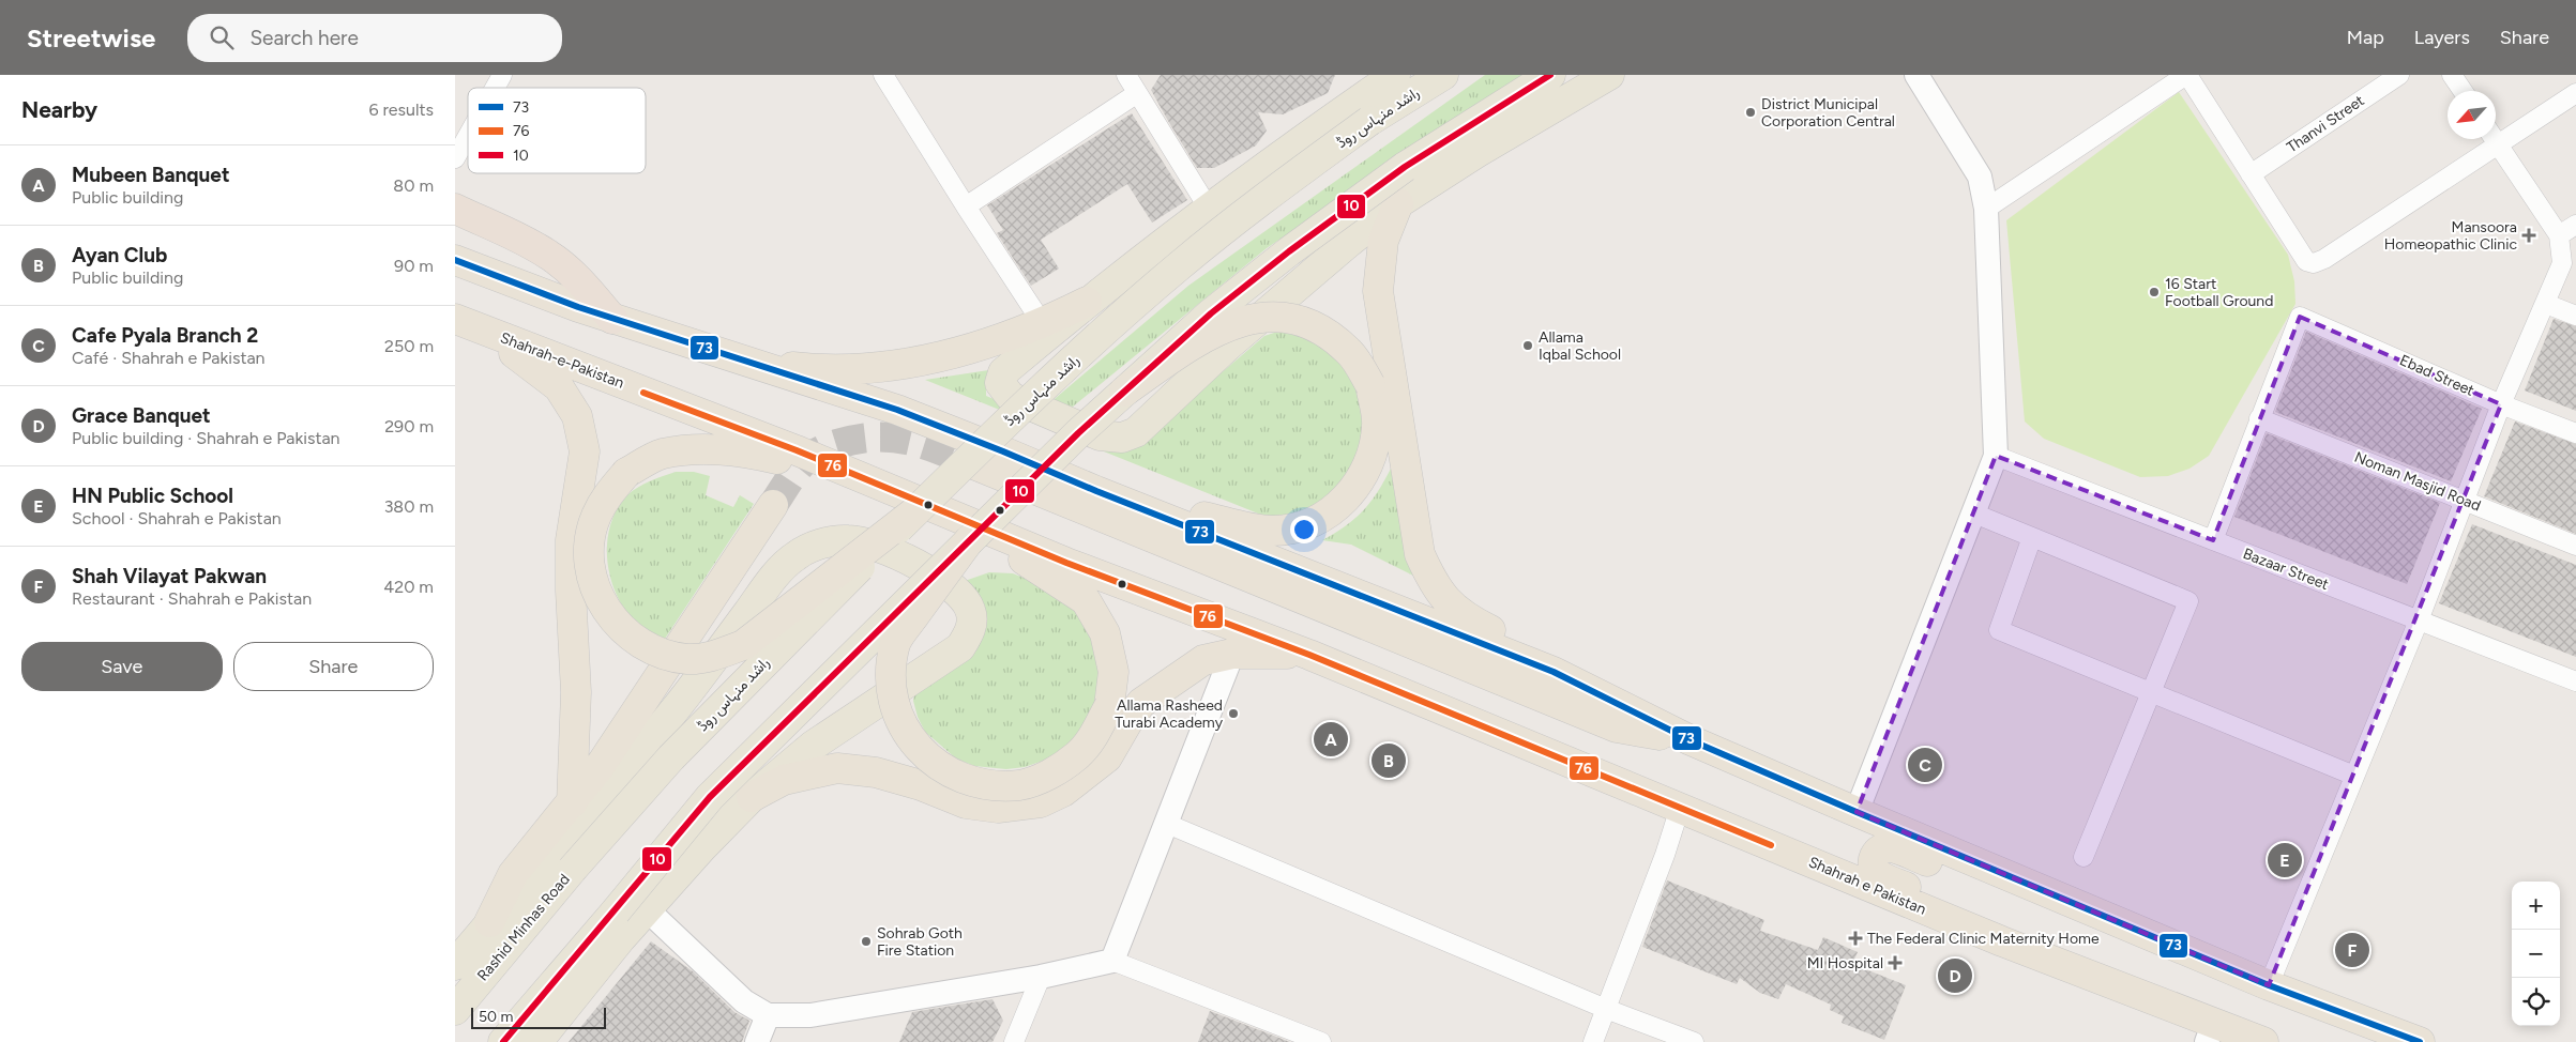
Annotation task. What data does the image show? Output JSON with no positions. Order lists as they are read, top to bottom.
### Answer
{
  "streets": {
    "highway": ["Shahrah-e-Pakistan", "Shahrah e Pakistan"],
    "main road": ["راشد منہاس روڈ", "Rashid Minhas Road"],
    "street": [
      "Thanvi Street",
      "Ebad Street",
      "Noman Masjid Road",
      "Bazaar Street"
    ]
  },
  "crossings": [
    ["راشد منہاس روڈ", "Rashid Minhas Road"],
    ["Shahrah-e-Pakistan", "Shahrah e Pakistan"],
    ["Ebad Street", "Noman Masjid Road"]
  ],
  "places": {
    "other": [
      "District Municipal Corporation Central",
      "16 Start Football Ground",
      "Allama Iqbal School",
      "Allama Rasheed Turabi Academy",
      "Sohrab Goth Fire Station"
    ],
    "health": ["Mansoora Homeopathic Clinic", "The Federal Clinic Maternity Home", "MI Hospital"]
  },
  "lines": ["transit line 10", "transit line 73", "transit line 76"],
  "legend": ["73", "76", "10"],
  "scale_bar": "50 m",
  "north": "bottom left",
  "page": {
    "header": "Streetwise",
    "search": "Search here",
    "nav": ["Map", "Layers", "Share"],
    "heading": ["Nearby", "6 results"],
    "list": [
      {
        "mark": "A",
        "name": "Mubeen Banquet",
        "note": "Public building",
        "value": "80 m"
      },
      {
        "mark": "B",
        "name": "Ayan Club",
        "note": "Public building",
        "value": "90 m"
      },
      {
        "mark": "C",
        "name": "Cafe Pyala Branch 2",
        "note": "Café · Shahrah e Pakistan",
        "value": "250 m"
      },
      {
        "mark": "D",
        "name": "Grace Banquet",
        "note": "Public building · Shahrah e Pakistan",
        "value": "290 m"
      },
      {
        "mark": "E",
        "name": "HN Public School",
        "note": "School · Shahrah e Pakistan",
        "value": "380 m"
      },
      {
        "mark": "F",
        "name": "Shah Vilayat Pakwan",
        "note": "Restaurant · Shahrah e Pakistan",
        "value": "420 m"
      }
    ],
    "buttons": ["Save", "Share"],
    "pins": [
      "A",
      "B",
      "C",
      "E",
      "F",
      "D"
    ],
    "map_buttons": ["+", "−"],
    "scale": "50 m"
  }
}
